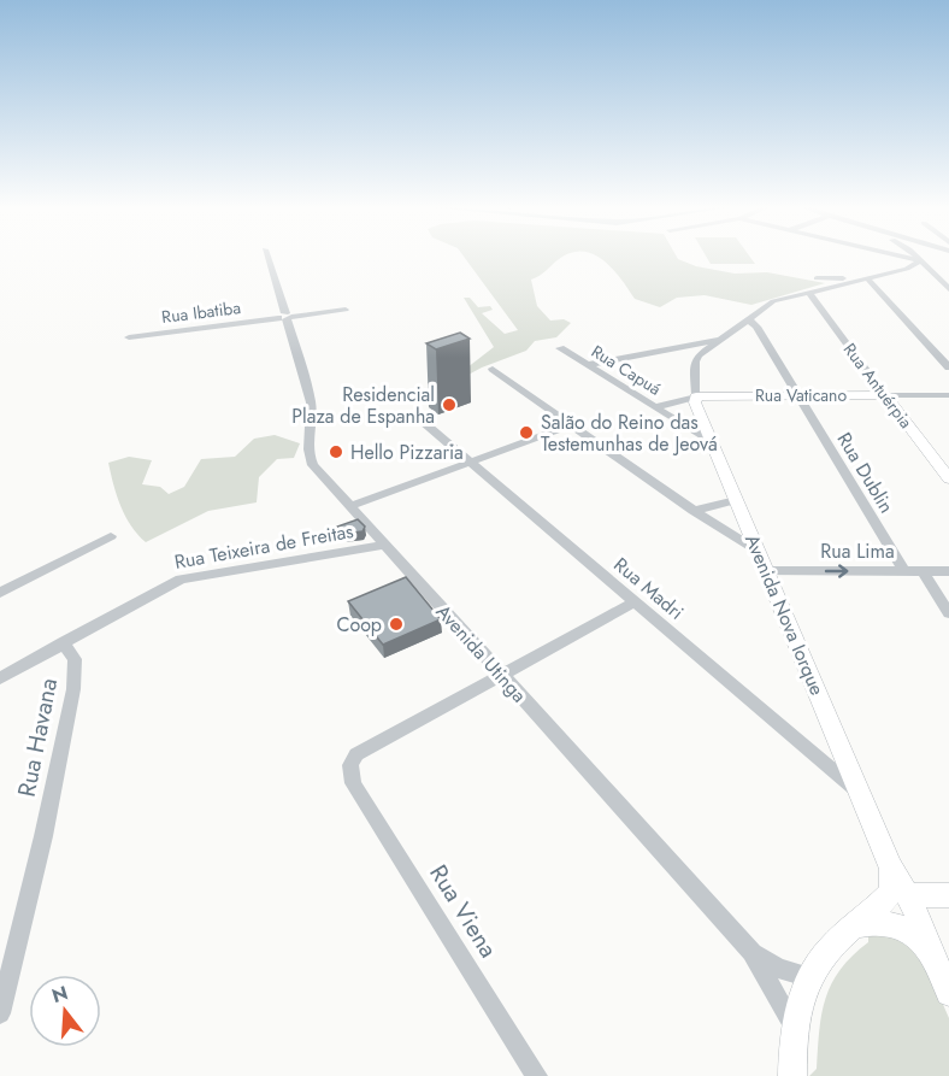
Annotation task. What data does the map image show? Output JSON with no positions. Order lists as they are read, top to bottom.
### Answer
{
  "streets": {
    "main road": ["Rua Antuérpia", "Rua Vaticano", "Avenida Nova Iorque"],
    "street": [
      "Rua Ibatiba",
      "Rua Capuá",
      "Rua Dublin",
      "Rua Teixeira de Freitas",
      "Rua Lima",
      "Rua Madri",
      "Avenida Utinga",
      "Rua Havana",
      "Rua Viena"
    ]
  },
  "crossings": [
    ["Rua Ibatiba", "Avenida Utinga"],
    ["Rua Capuá", "Rua Vaticano"],
    ["Rua Capuá", "Avenida Nova Iorque"],
    ["Rua Antuérpia", "Rua Vaticano"],
    ["Rua Vaticano", "Rua Dublin"],
    ["Rua Vaticano", "Avenida Nova Iorque"],
    ["Rua Dublin", "Rua Lima"],
    ["Rua Teixeira de Freitas", "Avenida Utinga"],
    ["Rua Teixeira de Freitas", "Rua Havana"],
    ["Rua Lima", "Avenida Nova Iorque"],
    ["Rua Madri", "Avenida Nova Iorque"],
    ["Avenida Utinga", "Rua Viena"]
  ],
  "one_way": ["Rua Lima"],
  "places": [
    "Residencial Plaza de Espanha",
    "Salão do Reino das Testemunhas de Jeová",
    "Hello Pizzaria",
    "Coop"
  ],
  "north": "top"
}
